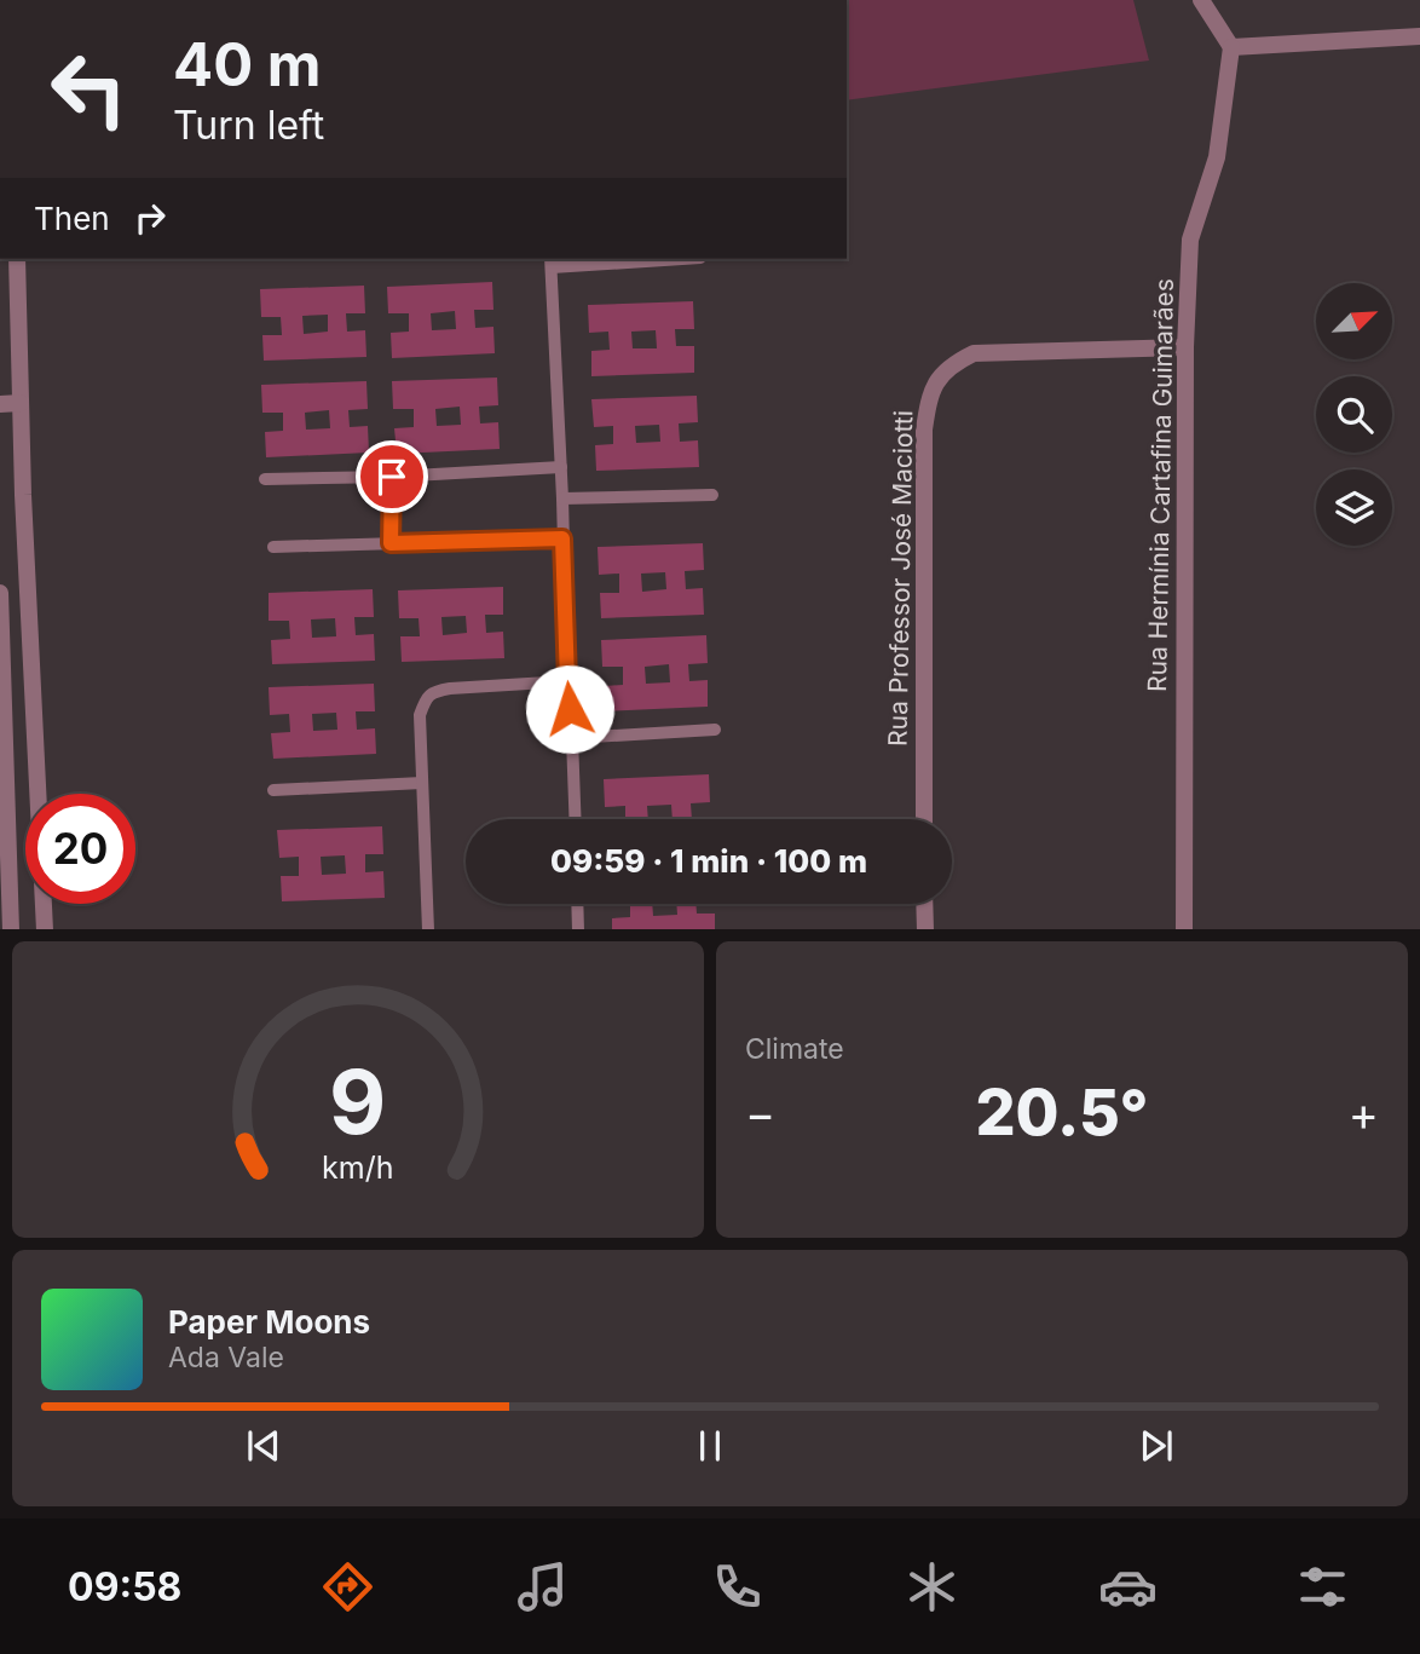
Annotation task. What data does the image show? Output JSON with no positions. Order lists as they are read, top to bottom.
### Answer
{
  "streets": {
    "street": ["Rua Hermínia Cartafina Guimarães", "Rua Professor José Maciotti"]
  },
  "crossings": [
    ["Rua Hermínia Cartafina Guimarães", "Rua Professor José Maciotti"]
  ],
  "north": "top right",
  "page": {
    "turn": ["40 m", "Turn left"],
    "then": "Then",
    "limit": "20",
    "trip": "09:59 · 1 min · 100 m",
    "tile": "Climate",
    "heat": ["−", "20.5°", "+"],
    "song": ["Paper Moons", "Ada Vale"],
    "tabs": "09:58",
    "gauge": ["9", "km/h"]
  }
}
